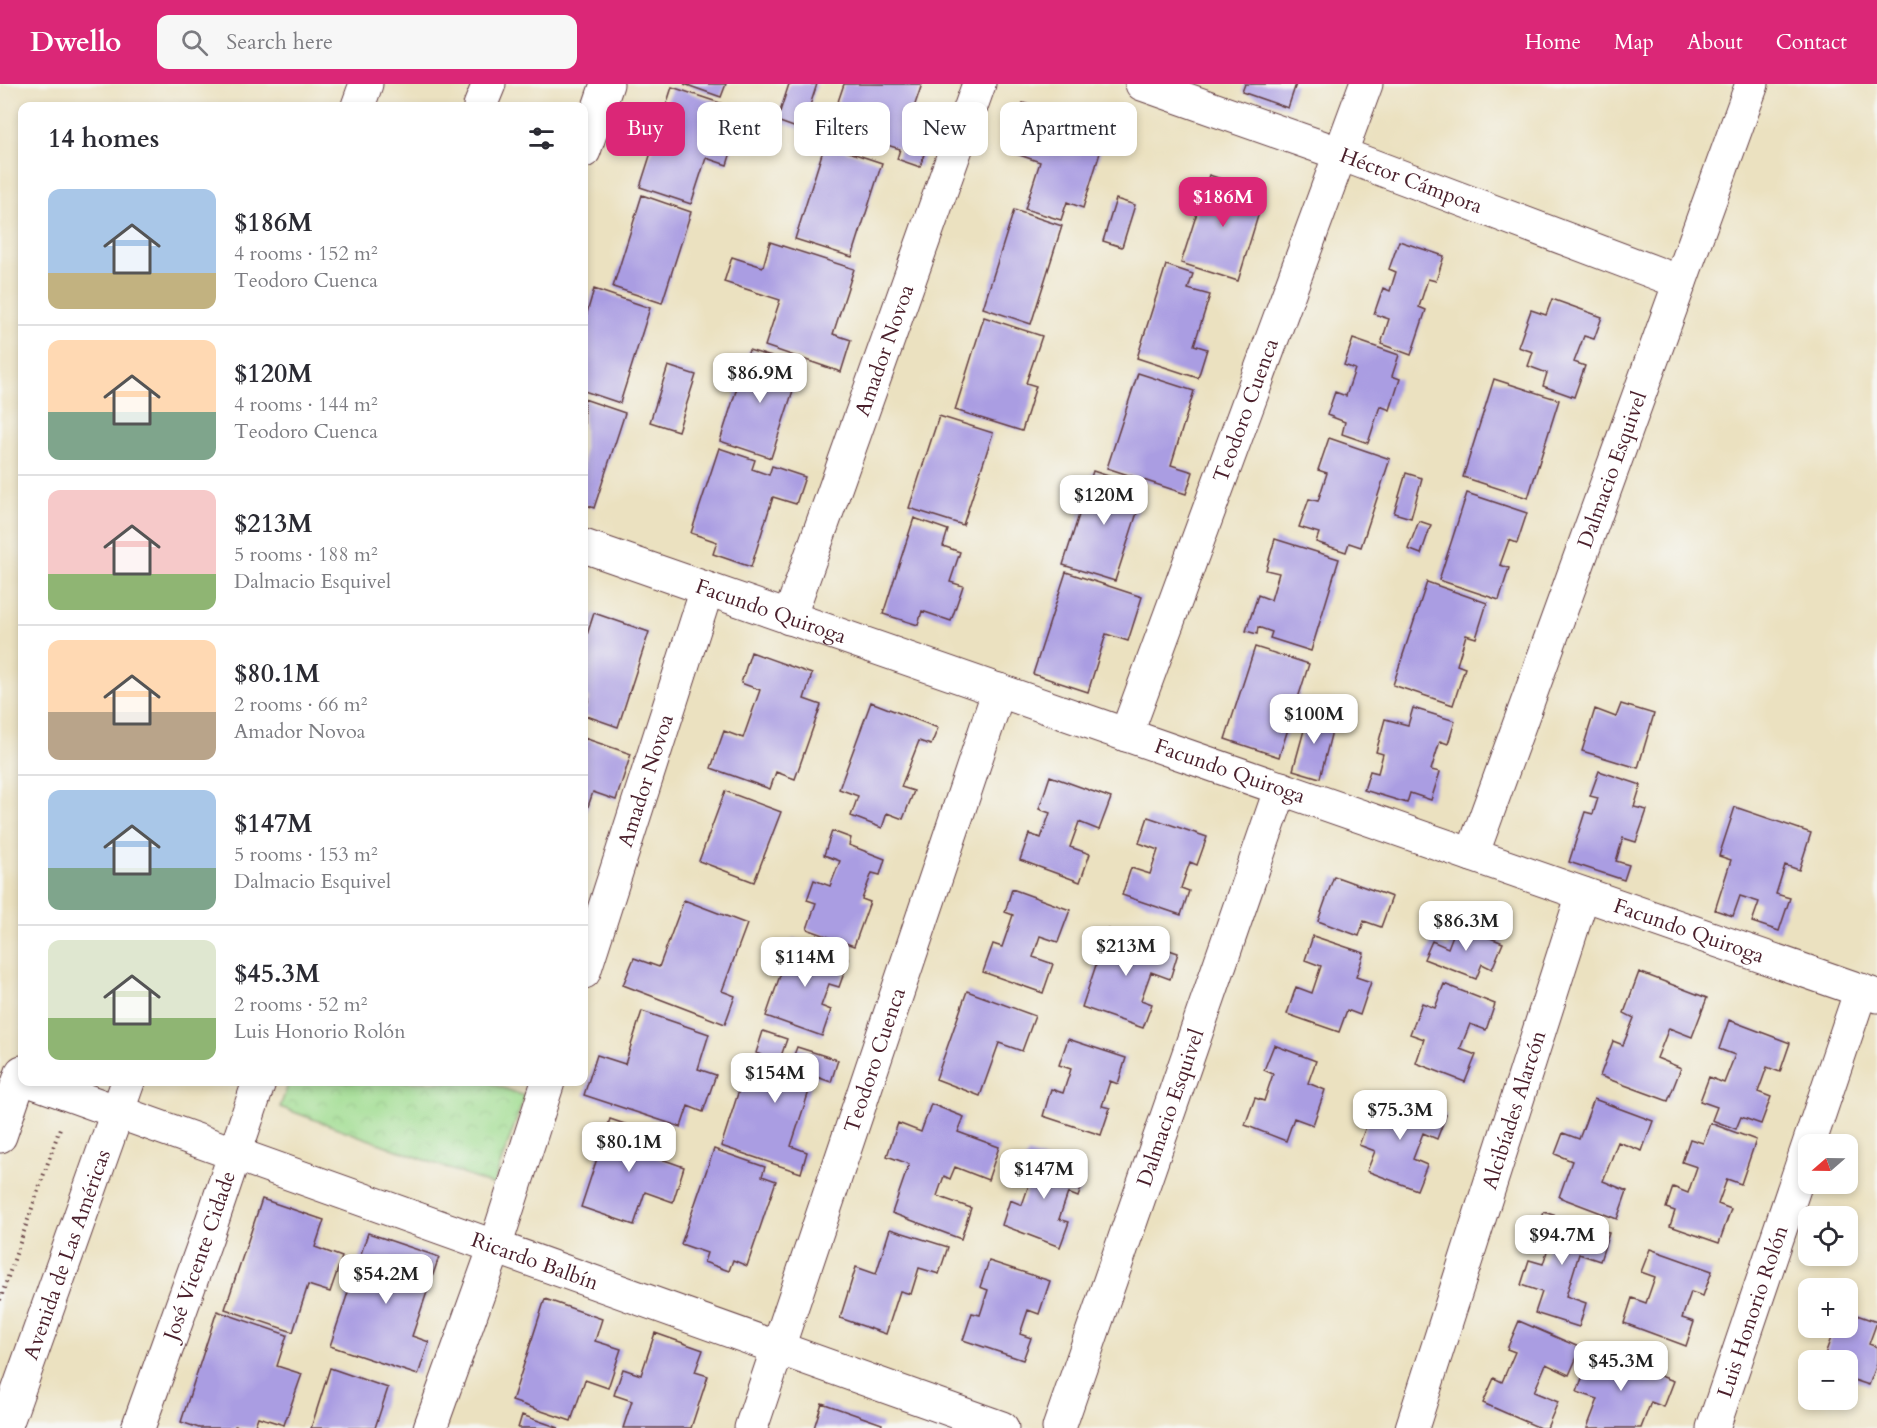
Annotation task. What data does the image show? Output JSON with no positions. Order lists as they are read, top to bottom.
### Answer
{
  "streets": {
    "street": [
      "Héctor Cámpora",
      "Amador Novoa",
      "Teodoro Cuenca",
      "Dalmacio Esquivel",
      "Facundo Quiroga",
      "Alcibíades Alarcón",
      "Avenida de Las Américas",
      "José Vicente Cidade",
      "Ricardo Balbín",
      "Luis Honorio Rolón"
    ]
  },
  "crossings": [
    ["Héctor Cámpora", "Teodoro Cuenca"],
    ["Héctor Cámpora", "Dalmacio Esquivel"],
    ["Amador Novoa", "Facundo Quiroga"],
    ["Teodoro Cuenca", "Facundo Quiroga"],
    ["Teodoro Cuenca", "Ricardo Balbín"],
    ["Dalmacio Esquivel", "Facundo Quiroga"],
    ["Facundo Quiroga", "Alcibíades Alarcón"],
    ["Facundo Quiroga", "Luis Honorio Rolón"],
    ["Avenida de Las Américas", "Ricardo Balbín"],
    ["José Vicente Cidade", "Ricardo Balbín"]
  ],
  "north": "left",
  "page": {
    "header": "Dwello",
    "search": "Search here",
    "nav": [
      "Home",
      "Map",
      "About",
      "Contact"
    ],
    "chip": [
      "Buy",
      "Rent",
      "Filters",
      "New",
      "Apartment"
    ],
    "heading": "14 homes",
    "list": [
      {
        "name": "$186M",
        "note": "4 rooms · 152 m² · Teodoro Cuenca"
      },
      {
        "name": "$120M",
        "note": "4 rooms · 144 m² · Teodoro Cuenca"
      },
      {
        "name": "$213M",
        "note": "5 rooms · 188 m² · Dalmacio Esquivel"
      },
      {
        "name": "$80.1M",
        "note": "2 rooms · 66 m² · Amador Novoa"
      },
      {
        "name": "$147M",
        "note": "5 rooms · 153 m² · Dalmacio Esquivel"
      },
      {
        "name": "$45.3M",
        "note": "2 rooms · 52 m² · Luis Honorio Rolón"
      }
    ],
    "price": [
      "$186M",
      "$86.9M",
      "$120M",
      "$100M",
      "$86.3M",
      "$213M",
      "$114M",
      "$154M",
      "$75.3M",
      "$80.1M",
      "$147M",
      "$94.7M",
      "$54.2M",
      "$45.3M"
    ],
    "map_buttons": ["+", "−"]
  }
}
